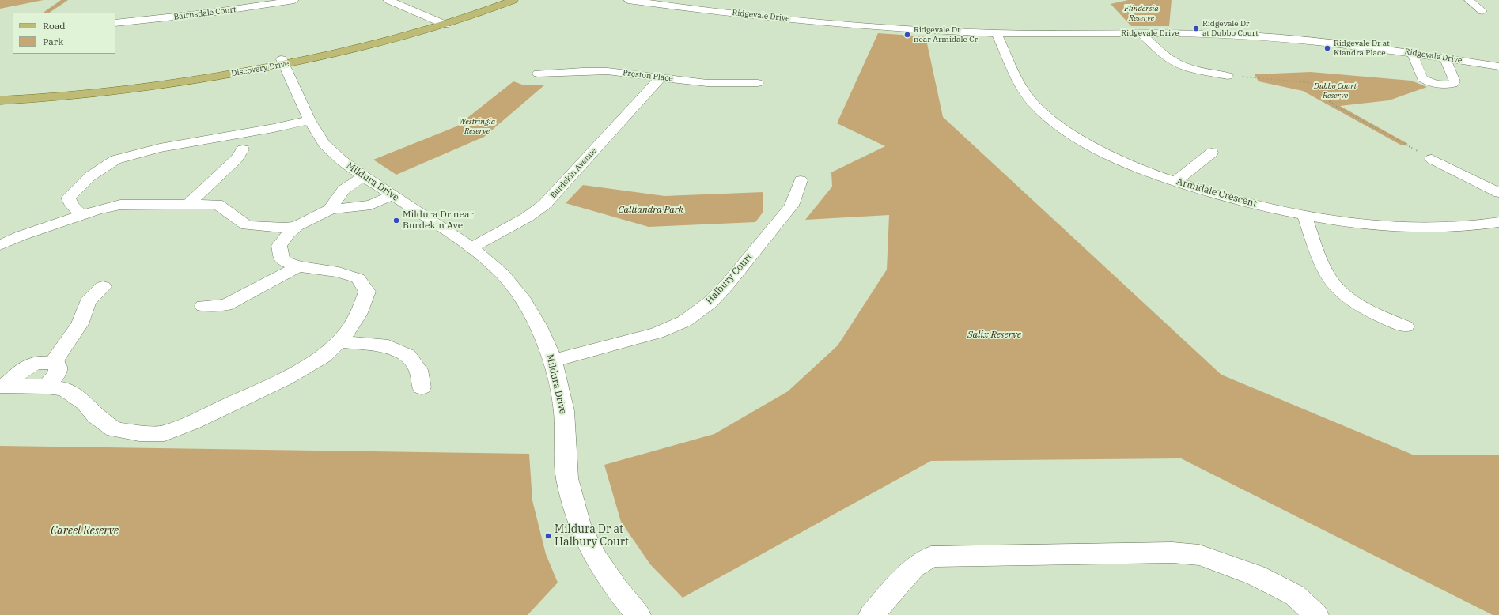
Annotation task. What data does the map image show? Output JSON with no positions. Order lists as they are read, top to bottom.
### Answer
{
  "streets": {
    "main road": ["Discovery Drive"],
    "street": [
      "Bairnsdale Court",
      "Ridgevale Drive",
      "Preston Place",
      "Burdekin Avenue",
      "Mildura Drive",
      "Armidale Crescent",
      "Halbury Court"
    ]
  },
  "crossings": [
    ["Ridgevale Drive", "Armidale Crescent"],
    ["Discovery Drive", "Mildura Drive"],
    ["Preston Place", "Burdekin Avenue"],
    ["Burdekin Avenue", "Mildura Drive"],
    ["Mildura Drive", "Halbury Court"]
  ],
  "parks": [
    "Flindersia Reserve",
    "Dubbo Court Reserve",
    "Westringia Reserve",
    "Calliandra Park",
    "Salix Reserve",
    "Careel Reserve"
  ],
  "places": [
    "Ridgevale Dr at Dubbo Court",
    "Ridgevale Dr near Armidale Cr",
    "Ridgevale Dr at Kiandra Place",
    "Mildura Dr near Burdekin Ave",
    "Mildura Dr at Halbury Court"
  ],
  "legend": ["Road", "Park"]
}
